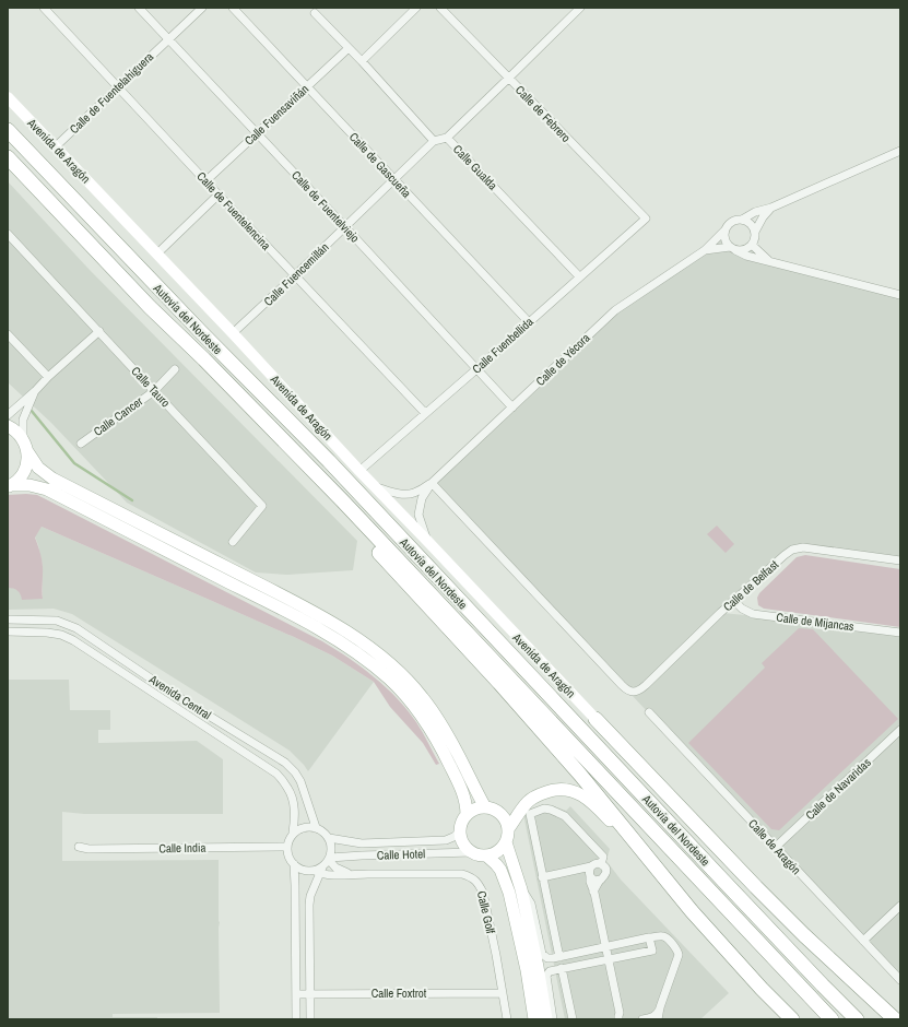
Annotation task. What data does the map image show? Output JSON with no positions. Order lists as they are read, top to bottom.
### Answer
{
  "streets": {
    "highway": ["Autovía del Nordeste"],
    "street": [
      "Calle de Fuentelahiguera",
      "Calle de Febrero",
      "Calle Fuensaviñán",
      "Avenida de Aragón",
      "Calle de Gascueña",
      "Calle Gualda",
      "Calle de Fuentelviejo",
      "Calle de Fuentelencina",
      "Calle Fuencemillán",
      "Calle Fuenbellida",
      "Calle de Yécora",
      "Calle Tauro",
      "Calle Cancer",
      "Calle de Belfast",
      "Calle de Mijancas",
      "Avenida Central",
      "Calle de Navaridas",
      "Calle de Aragón",
      "Calle India",
      "Calle Hotel",
      "Calle Golf",
      "Calle Foxtrot"
    ]
  },
  "crossings": [
    ["Calle de Fuentelahiguera", "Avenida de Aragón"],
    ["Calle de Fuentelahiguera", "Calle de Fuentelviejo"],
    ["Calle de Fuentelahiguera", "Calle de Fuentelencina"],
    ["Calle de Febrero", "Calle Fuenbellida"],
    ["Calle Fuensaviñán", "Calle de Gascueña"],
    ["Calle Fuensaviñán", "Calle de Fuentelviejo"],
    ["Calle Fuensaviñán", "Calle de Fuentelencina"],
    ["Avenida de Aragón", "Calle Fuencemillán"],
    ["Avenida de Aragón", "Calle Fuenbellida"],
    ["Avenida de Aragón", "Calle de Yécora"],
    ["Calle de Gascueña", "Calle Fuencemillán"],
    ["Calle de Gascueña", "Calle Fuenbellida"],
    ["Calle Gualda", "Calle Fuencemillán"],
    ["Calle Gualda", "Calle Fuenbellida"],
    ["Calle de Fuentelviejo", "Calle Fuencemillán"],
    ["Calle de Fuentelviejo", "Calle Fuenbellida"],
    ["Calle de Fuentelviejo", "Calle de Yécora"],
    ["Calle de Fuentelencina", "Calle Fuencemillán"],
    ["Calle de Fuentelencina", "Calle Fuenbellida"],
    ["Calle de Yécora", "Calle de Belfast"],
    ["Calle Tauro", "Calle Cancer"],
    ["Calle de Belfast", "Calle de Mijancas"],
    ["Avenida Central", "Calle India"],
    ["Avenida Central", "Calle Hotel"],
    ["Avenida Central", "Calle Golf"],
    ["Calle de Navaridas", "Calle de Aragón"],
    ["Calle India", "Calle Hotel"],
    ["Calle India", "Calle Golf"],
    ["Calle Hotel", "Calle Golf"],
    ["Calle Golf", "Calle Foxtrot"]
  ]
}
